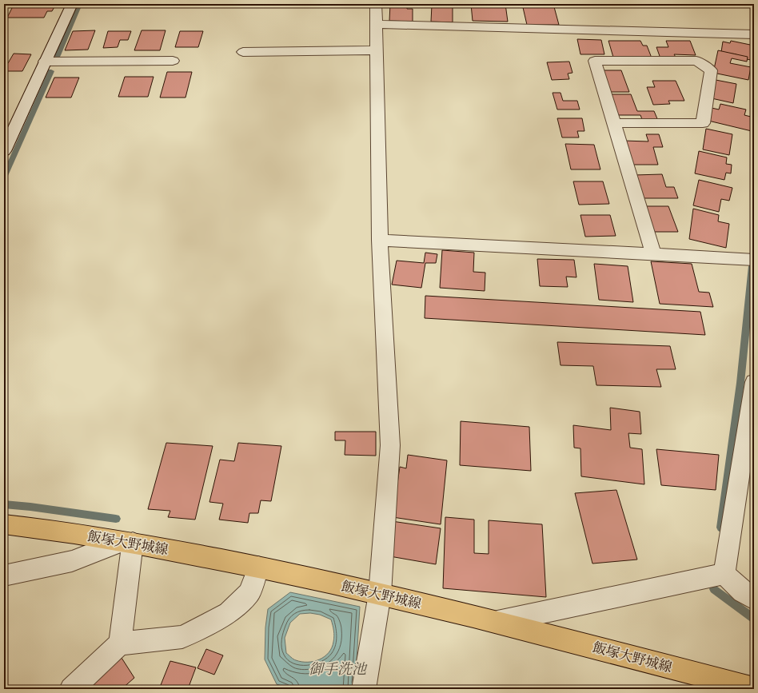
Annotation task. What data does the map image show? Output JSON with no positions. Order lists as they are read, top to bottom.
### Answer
{
  "streets": {
    "main road": ["飯塚大野城線"]
  },
  "water": ["御手洗池"]
}
